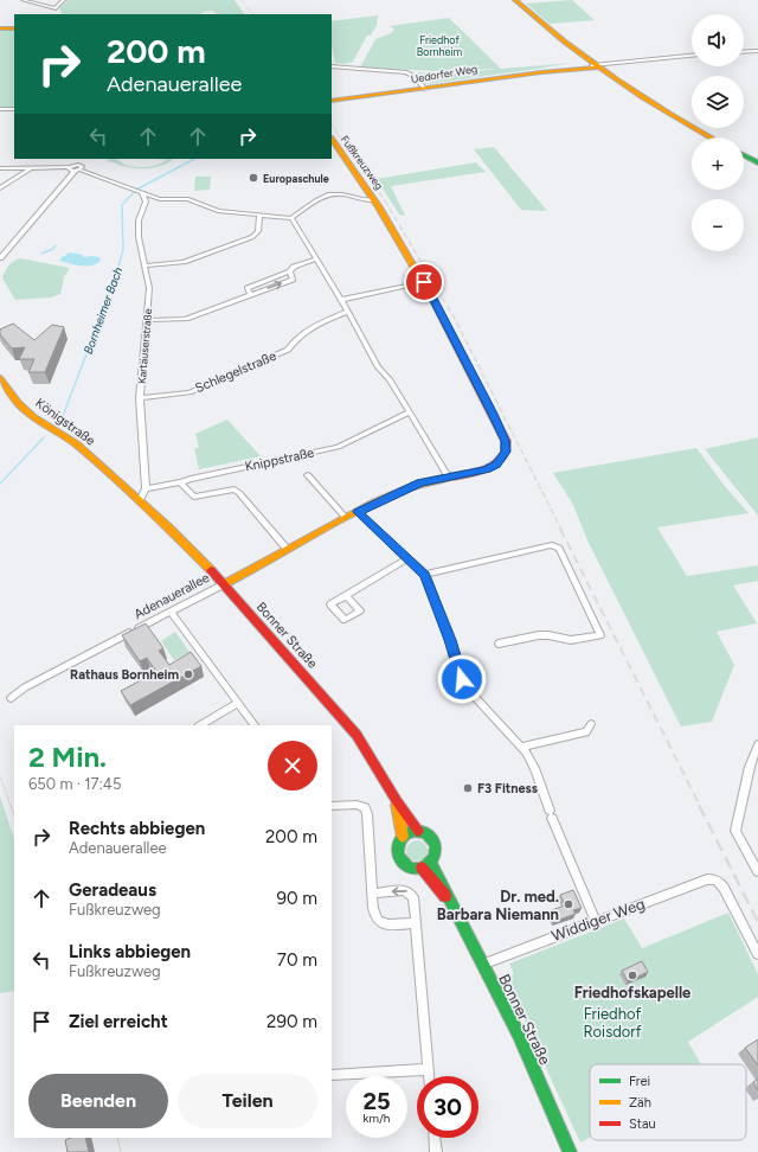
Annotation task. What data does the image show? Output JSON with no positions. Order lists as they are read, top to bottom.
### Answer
{
  "streets": {
    "street": [
      "Uedorfer Weg",
      "Fußkreuzweg",
      "Kartäuserstraße",
      "Schlegelstraße",
      "Königstraße",
      "Knippstraße",
      "Adenauerallee",
      "Bonner Straße",
      "Widdiger Weg"
    ]
  },
  "crossings": [
    ["Fußkreuzweg", "Adenauerallee"],
    ["Kartäuserstraße", "Schlegelstraße"],
    ["Kartäuserstraße", "Königstraße"],
    ["Kartäuserstraße", "Knippstraße"],
    ["Kartäuserstraße", "Bonner Straße"],
    ["Königstraße", "Bonner Straße"],
    ["Adenauerallee", "Bonner Straße"],
    ["Bonner Straße", "Widdiger Weg"]
  ],
  "water": ["Bornheimer Bach"],
  "parks": ["Friedhof Bornheim", "Friedhof Roisdorf"],
  "places": [
    "Europaschule",
    "Rathaus Bornheim",
    "F3 Fitness",
    "Dr. med. Barbara Niemann",
    "Friedhofskapelle"
  ],
  "legend": ["Frei", "Zäh", "Stau"],
  "page": {
    "map_buttons": ["+", "−"],
    "turn": ["200 m", "Adenauerallee"],
    "heading": ["2 Min.", "650 m · 17:45"],
    "list": [
      {
        "name": "Rechts abbiegen",
        "note": "Adenauerallee",
        "value": "200 m"
      },
      {
        "name": "Geradeaus",
        "note": "Fußkreuzweg",
        "value": "90 m"
      },
      {
        "name": "Links abbiegen",
        "note": "Fußkreuzweg",
        "value": "70 m"
      },
      {
        "name": "Ziel erreicht",
        "value": "290 m"
      }
    ],
    "buttons": ["Beenden", "Teilen"],
    "speed": "25 km/h",
    "limit": "30"
  }
}
